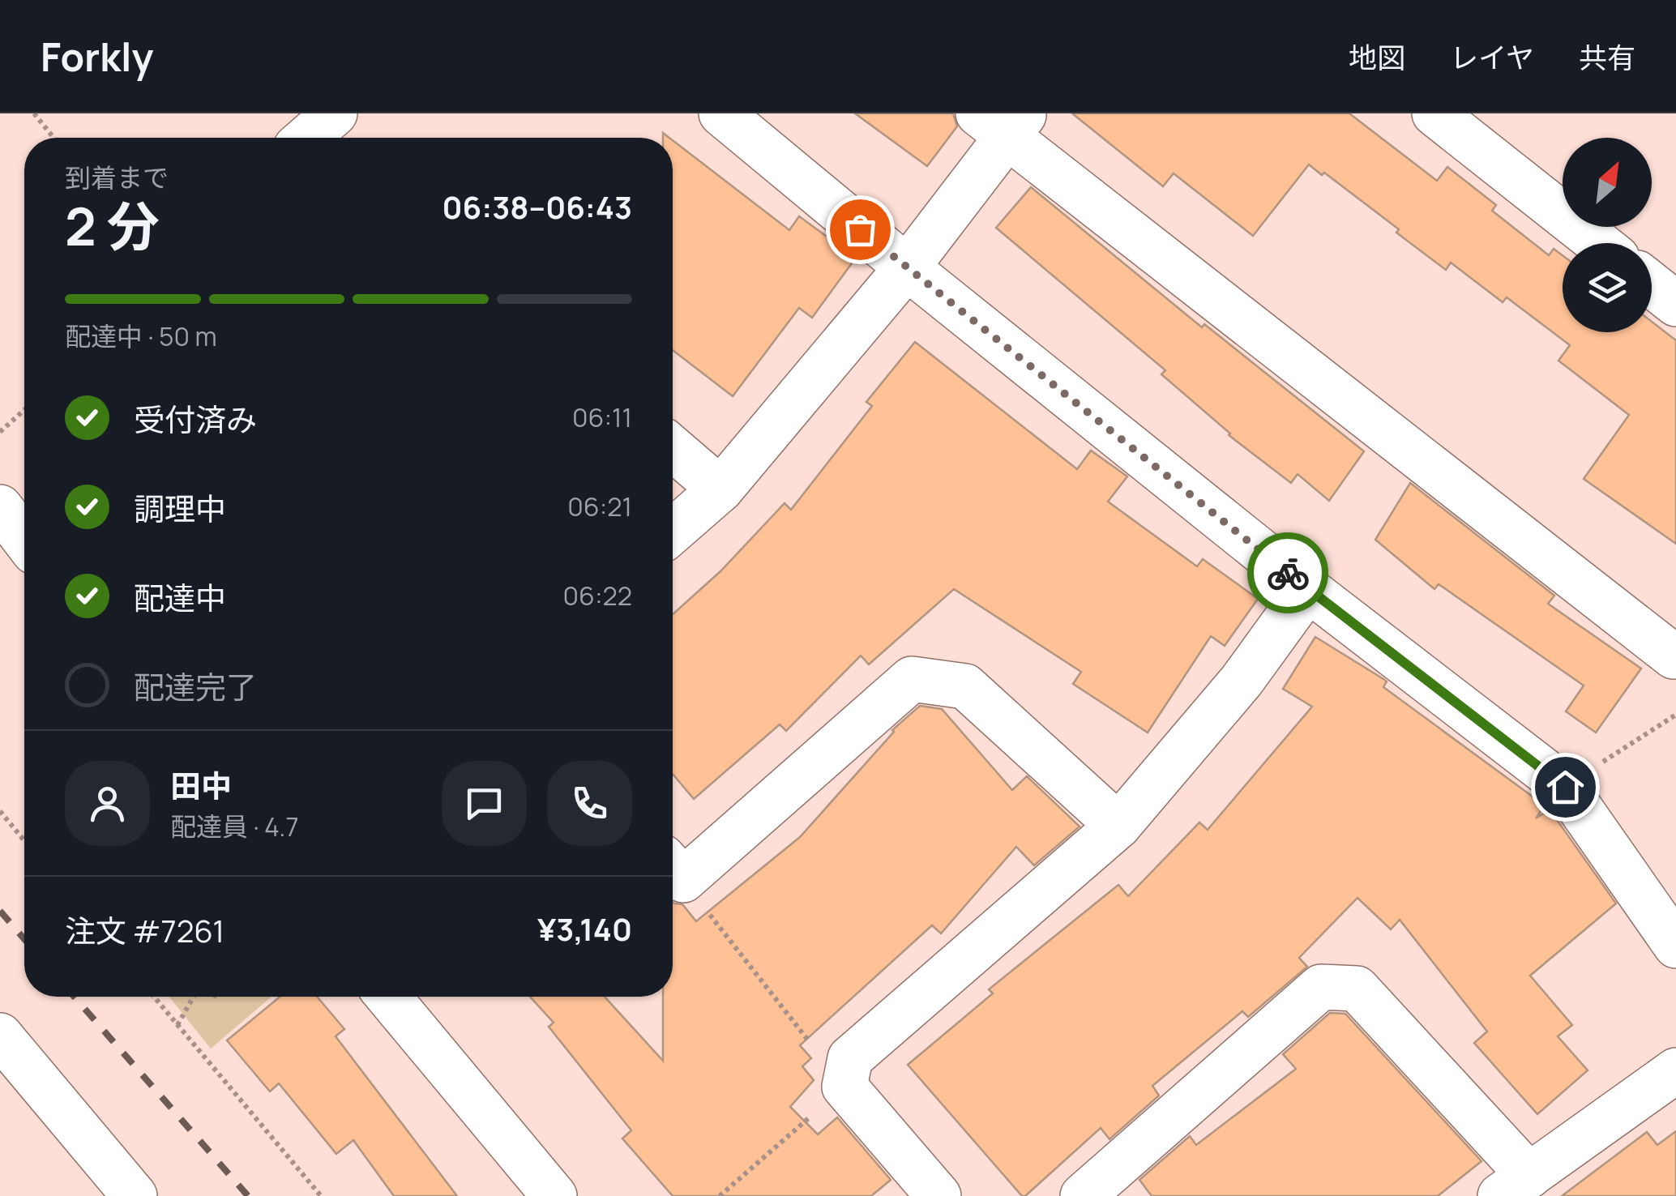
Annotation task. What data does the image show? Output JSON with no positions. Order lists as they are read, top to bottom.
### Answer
{
  "north": "top right",
  "page": {
    "header": "Forkly",
    "nav": ["地図", "レイヤ", "共有"],
    "heading": ["2 分", "到着まで", "06:38–06:43"],
    "panel": [
      "田中",
      "配達員 · 4.7",
      "注文 #7261",
      "¥3,140"
    ],
    "bar": "配達中 · 50 m",
    "list": [
      ["受付済み", "06:11"],
      ["調理中", "06:21"],
      ["配達中", "06:22"],
      "配達完了"
    ]
  }
}
